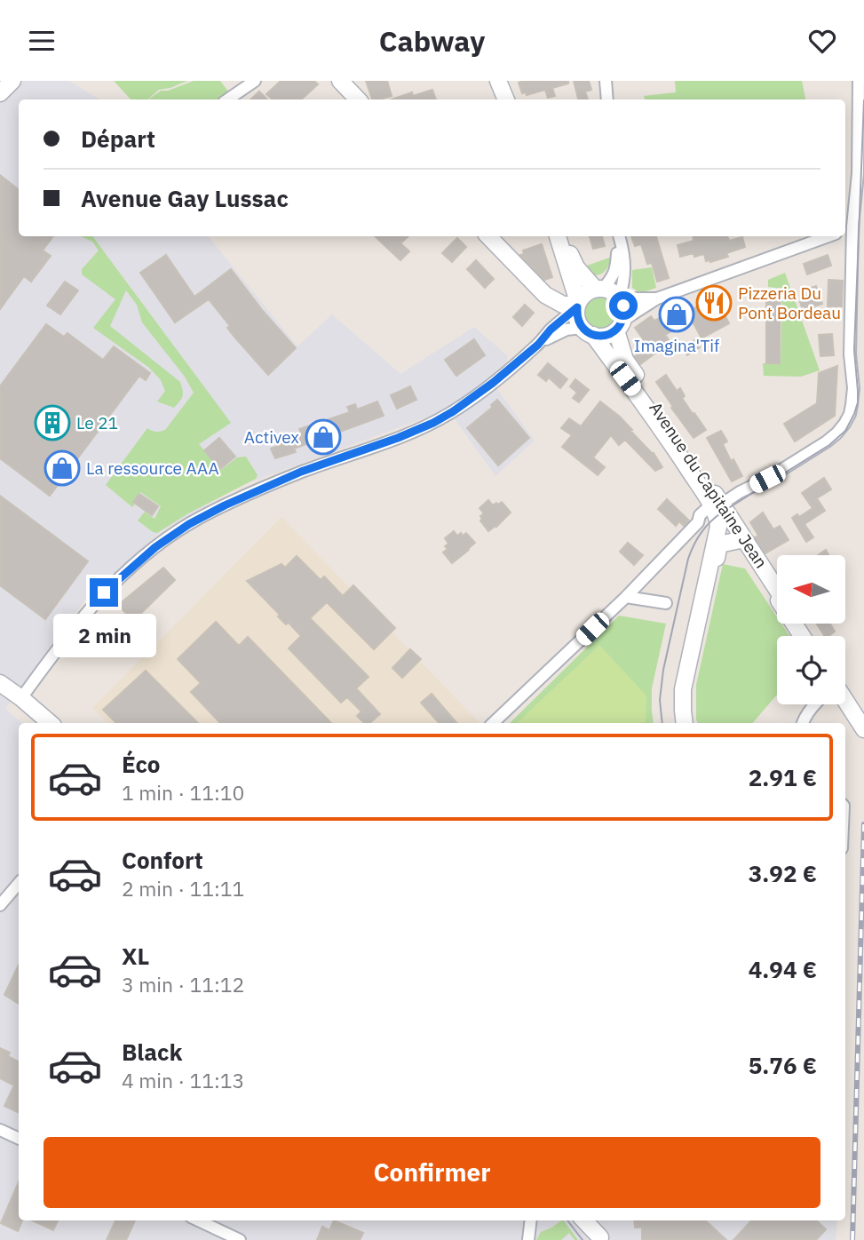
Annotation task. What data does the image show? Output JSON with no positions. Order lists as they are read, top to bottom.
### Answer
{
  "streets": {
    "main road": ["Avenue du Capitaine Jean"]
  },
  "places": {
    "restaurant": ["Pizzeria Du Pont Bordeau"],
    "shop": ["Imagina'Tif", "Activex", "La ressource AAA"],
    "building": ["Le 21"]
  },
  "north": "left",
  "page": {
    "header": "Cabway",
    "banner": ["Départ", "Avenue Gay Lussac"],
    "bubble": "2 min",
    "list": [
      {
        "name": "Éco",
        "note": "1 min · 11:10",
        "value": "2.91 €"
      },
      {
        "name": "Confort",
        "note": "2 min · 11:11",
        "value": "3.92 €"
      },
      {
        "name": "XL",
        "note": "3 min · 11:12",
        "value": "4.94 €"
      },
      {
        "name": "Black",
        "note": "4 min · 11:13",
        "value": "5.76 €"
      }
    ],
    "buttons": "Confirmer"
  }
}
